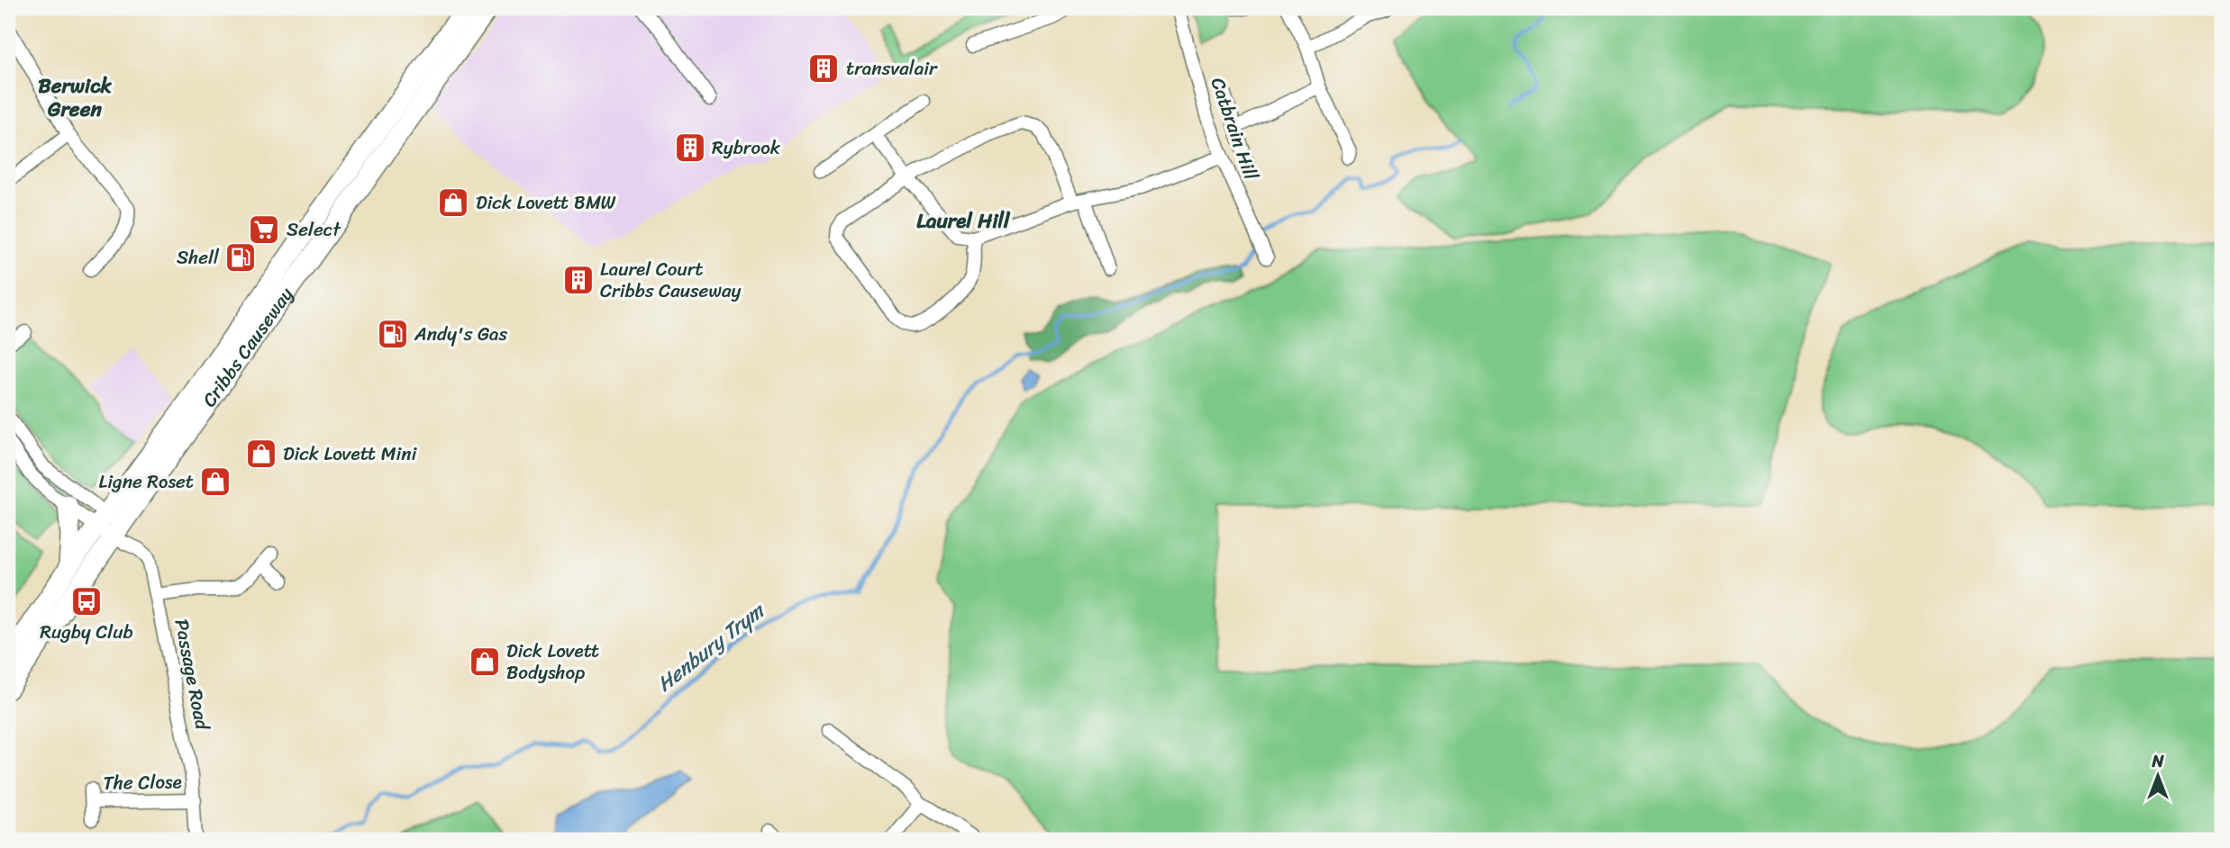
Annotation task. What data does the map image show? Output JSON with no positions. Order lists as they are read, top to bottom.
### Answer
{
  "streets": {
    "main road": ["Cribbs Causeway"],
    "street": ["Catbrain Hill", "Passage Road", "The Close"]
  },
  "crossings": [
    ["Cribbs Causeway", "Passage Road"],
    ["Passage Road", "The Close"]
  ],
  "districts": ["Berwick Green", "Laurel Hill"],
  "water": ["Henbury Trym"],
  "places": {
    "building": ["transvalair", "Rybrook", "Laurel Court Cribbs Causeway"],
    "shop": [
      "Dick Lovett BMW",
      "Dick Lovett Mini",
      "Ligne Roset",
      "Dick Lovett Bodyshop"
    ],
    "supermarket": ["Select"],
    "fuel station": ["Shell", "Andy's Gas"],
    "bus stop": ["Rugby Club"]
  },
  "north": "top"
}
